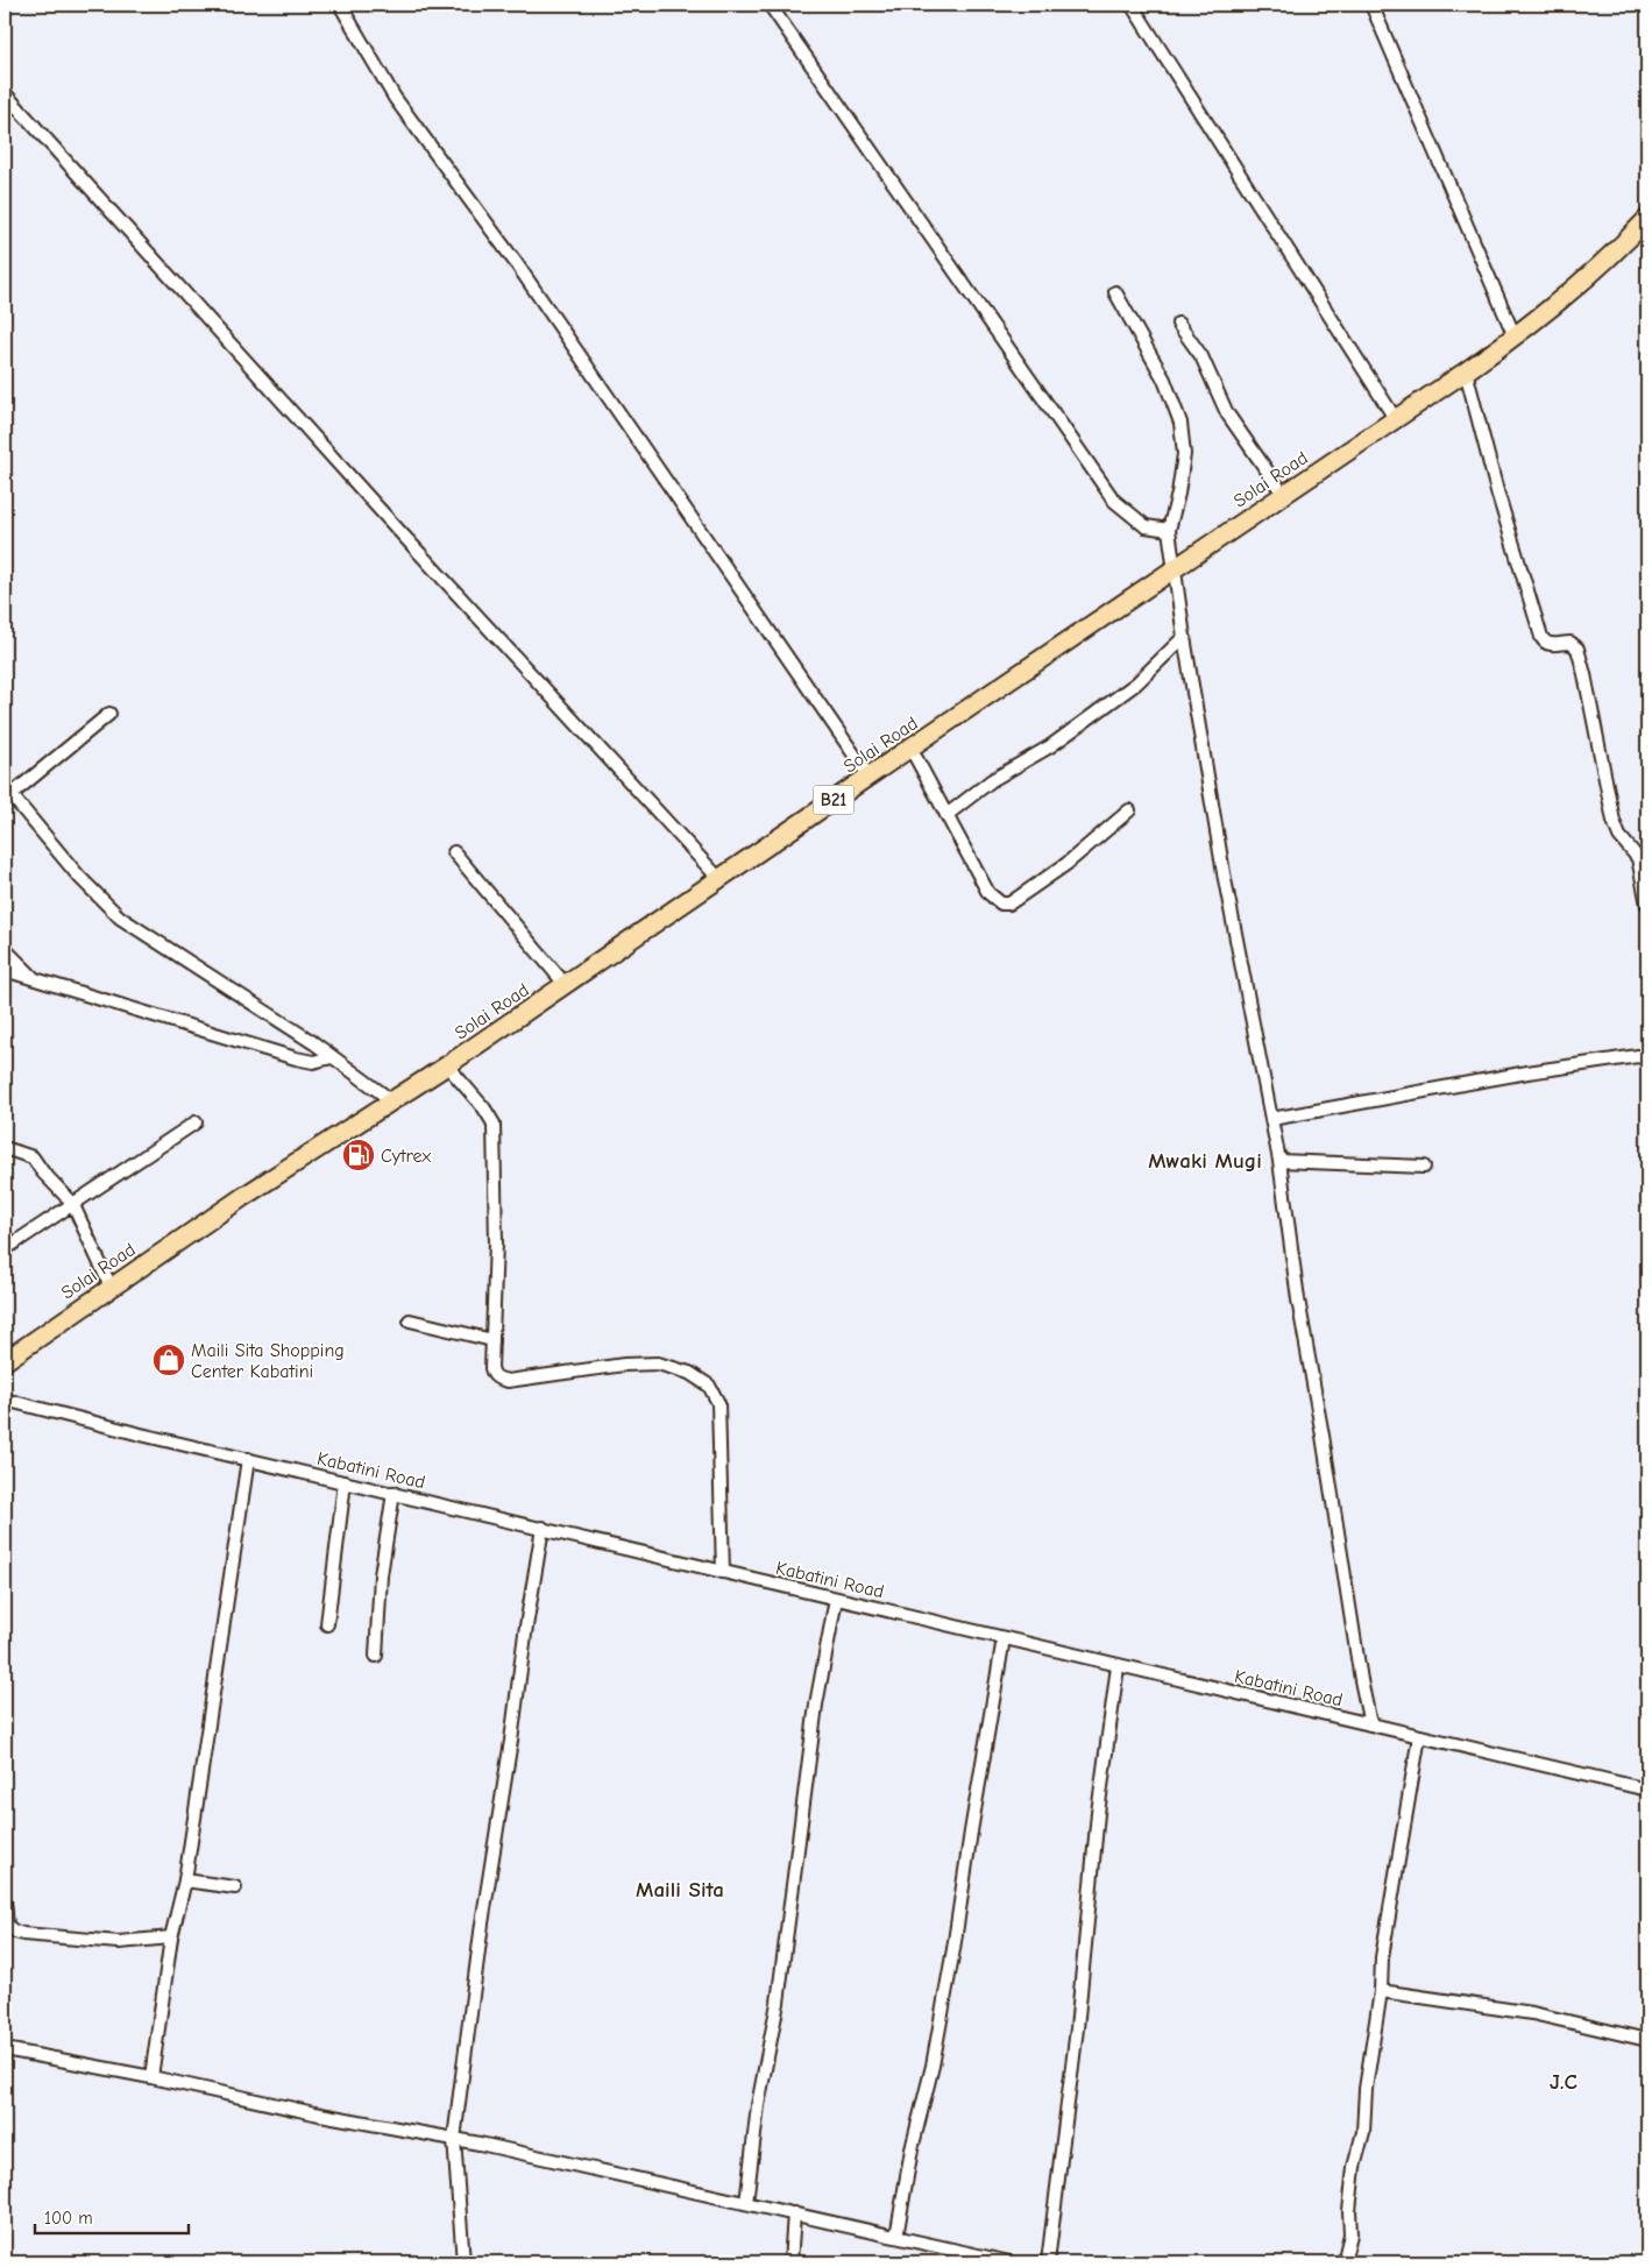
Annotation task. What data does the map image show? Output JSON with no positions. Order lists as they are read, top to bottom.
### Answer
{
  "streets": {
    "highway": ["Solai Road", "B21"],
    "street": ["Kabatini Road"]
  },
  "districts": ["Mwaki Mugi", "Maili Sita", "J.C"],
  "places": {
    "fuel station": ["Cytrex"],
    "shop": ["Maili Sita Shopping Center Kabatini"]
  },
  "scale_bar": "100 m"
}
